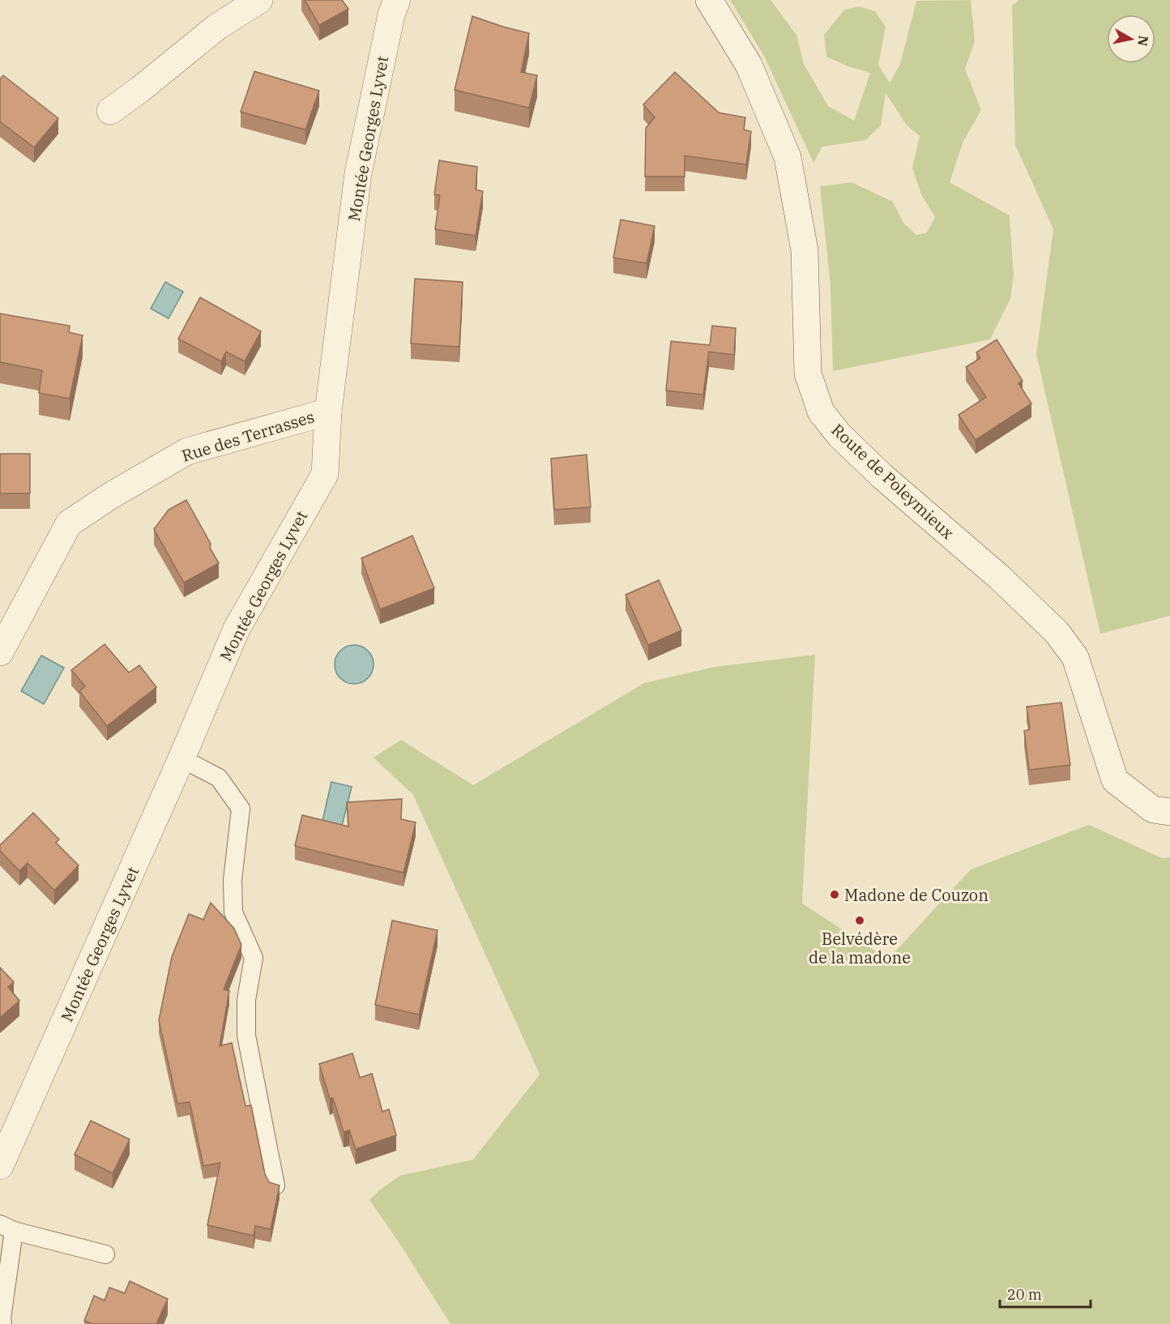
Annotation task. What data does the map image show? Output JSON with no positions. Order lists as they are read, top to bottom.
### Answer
{
  "streets": {
    "street": ["Montée Georges Lyvet", "Rue des Terrasses", "Route de Poleymieux"]
  },
  "crossings": [
    ["Montée Georges Lyvet", "Rue des Terrasses"]
  ],
  "places": ["Madone de Couzon", "Belvédère de la madone"],
  "scale_bar": "20 m",
  "north": "right"
}
